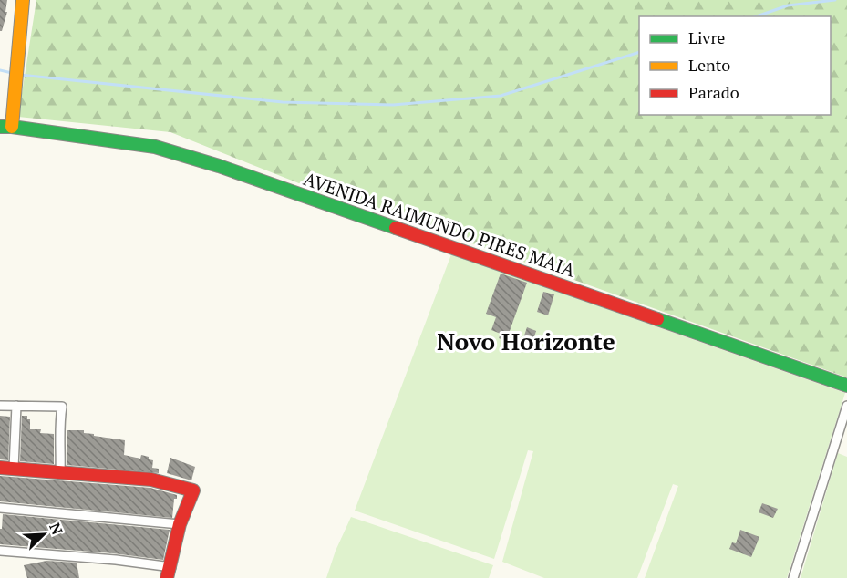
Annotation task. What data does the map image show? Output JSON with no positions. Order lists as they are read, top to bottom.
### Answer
{
  "streets": {
    "street": ["AVENIDA RAIMUNDO PIRES MAIA"]
  },
  "districts": ["Novo Horizonte"],
  "legend": ["Livre", "Lento", "Parado"],
  "north": "top right"
}
